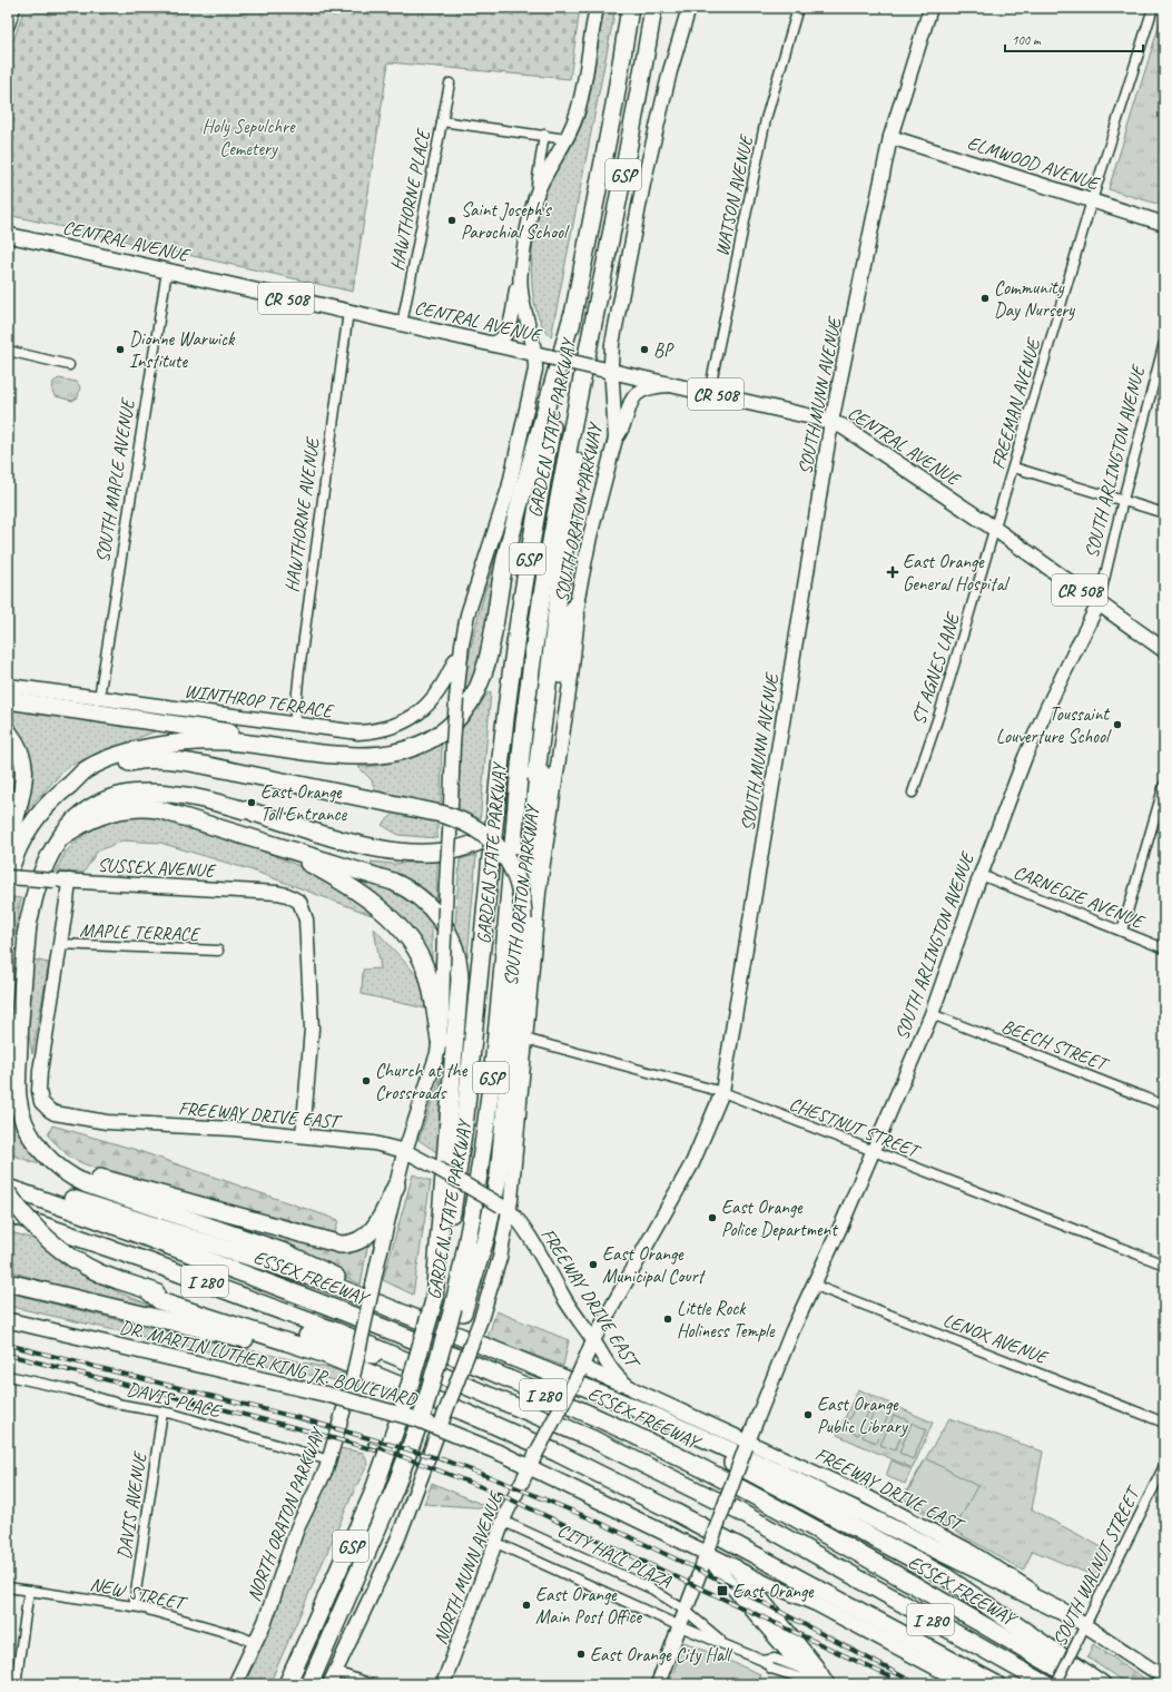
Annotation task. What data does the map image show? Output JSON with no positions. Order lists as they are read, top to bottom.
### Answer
{
  "streets": {
    "highway": [
      "GSP",
      "GARDEN STATE PARKWAY",
      "ESSEX FREEWAY",
      "I 280"
    ],
    "main road": [
      "ELMWOOD AVENUE",
      "CENTRAL AVENUE",
      "CR 508",
      "SOUTH MUNN AVENUE",
      "SOUTH ARLINGTON AVENUE",
      "SOUTH ORATON PARKWAY",
      "WINTHROP TERRACE",
      "SUSSEX AVENUE",
      "FREEWAY DRIVE EAST",
      "DR. MARTIN LUTHER KING JR. BOULEVARD",
      "NORTH ORATON PARKWAY",
      "NORTH MUNN AVENUE"
    ],
    "street": [
      "WATSON AVENUE",
      "HAWTHORNE PLACE",
      "FREEMAN AVENUE",
      "SOUTH MAPLE AVENUE",
      "HAWTHORNE AVENUE",
      "ST AGNES LANE",
      "CARNEGIE AVENUE",
      "MAPLE TERRACE",
      "BEECH STREET",
      "CHESTNUT STREET",
      "LENOX AVENUE",
      "DAVIS PLACE",
      "DAVIS AVENUE",
      "CITY HALL PLAZA",
      "SOUTH WALNUT STREET",
      "NEW STREET"
    ]
  },
  "crossings": [
    ["ELMWOOD AVENUE", "SOUTH MUNN AVENUE"],
    ["ELMWOOD AVENUE", "FREEMAN AVENUE"],
    ["GSP", "GARDEN STATE PARKWAY"],
    ["WATSON AVENUE", "CENTRAL AVENUE"],
    ["HAWTHORNE PLACE", "CENTRAL AVENUE"],
    ["CENTRAL AVENUE", "SOUTH MUNN AVENUE"],
    ["CENTRAL AVENUE", "FREEMAN AVENUE"],
    ["CENTRAL AVENUE", "SOUTH ARLINGTON AVENUE"],
    ["CENTRAL AVENUE", "SOUTH MAPLE AVENUE"],
    ["CENTRAL AVENUE", "SOUTH ORATON PARKWAY"],
    ["CENTRAL AVENUE", "HAWTHORNE AVENUE"],
    ["CENTRAL AVENUE", "ST AGNES LANE"],
    ["SOUTH MUNN AVENUE", "FREEWAY DRIVE EAST"],
    ["SOUTH MUNN AVENUE", "CHESTNUT STREET"],
    ["SOUTH MUNN AVENUE", "DR. MARTIN LUTHER KING JR. BOULEVARD"],
    ["SOUTH MUNN AVENUE", "NORTH MUNN AVENUE"],
    ["FREEMAN AVENUE", "ST AGNES LANE"],
    ["SOUTH ARLINGTON AVENUE", "CARNEGIE AVENUE"],
    ["SOUTH ARLINGTON AVENUE", "BEECH STREET"],
    ["SOUTH ARLINGTON AVENUE", "FREEWAY DRIVE EAST"],
    ["SOUTH ARLINGTON AVENUE", "CHESTNUT STREET"],
    ["SOUTH ARLINGTON AVENUE", "LENOX AVENUE"],
    ["SOUTH ARLINGTON AVENUE", "DR. MARTIN LUTHER KING JR. BOULEVARD"],
    ["SOUTH ARLINGTON AVENUE", "CITY HALL PLAZA"],
    ["SOUTH MAPLE AVENUE", "WINTHROP TERRACE"],
    ["SOUTH ORATON PARKWAY", "FREEWAY DRIVE EAST"],
    ["SOUTH ORATON PARKWAY", "CHESTNUT STREET"],
    ["HAWTHORNE AVENUE", "WINTHROP TERRACE"],
    ["SUSSEX AVENUE", "FREEWAY DRIVE EAST"],
    ["MAPLE TERRACE", "FREEWAY DRIVE EAST"],
    ["FREEWAY DRIVE EAST", "SOUTH WALNUT STREET"],
    ["DR. MARTIN LUTHER KING JR. BOULEVARD", "CITY HALL PLAZA"],
    ["DR. MARTIN LUTHER KING JR. BOULEVARD", "NORTH MUNN AVENUE"],
    ["DAVIS PLACE", "DAVIS AVENUE"],
    ["DAVIS PLACE", "NORTH ORATON PARKWAY"],
    ["DAVIS AVENUE", "NEW STREET"],
    ["NORTH ORATON PARKWAY", "NEW STREET"],
    ["CITY HALL PLAZA", "NORTH MUNN AVENUE"]
  ],
  "parks": ["Holy Sepulchre Cemetery"],
  "places": {
    "other": [
      "Saint Joseph's Parochial School",
      "Community Day Nursery",
      "Dionne Warwick Institute",
      "BP",
      "Toussaint Louverture School",
      "East Orange Toll Entrance",
      "Church at the Crossroads",
      "East Orange Police Department",
      "East Orange Municipal Court",
      "Little Rock Holiness Temple",
      "East Orange Public Library",
      "East Orange Main Post Office",
      "East Orange City Hall"
    ],
    "health": ["East Orange General Hospital"],
    "transit": ["East Orange"]
  },
  "scale_bar": "100 m"
}
